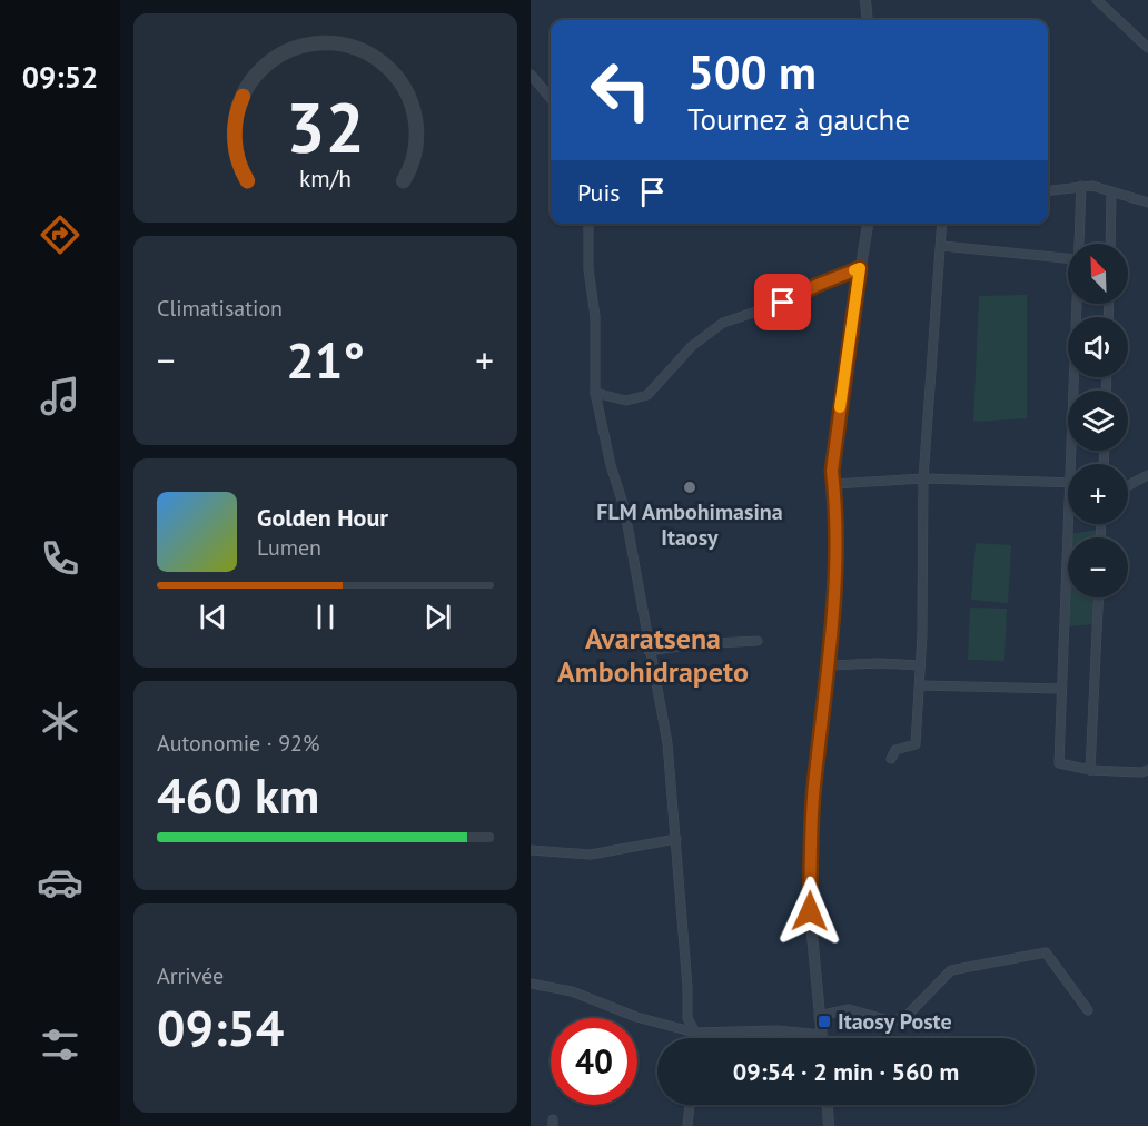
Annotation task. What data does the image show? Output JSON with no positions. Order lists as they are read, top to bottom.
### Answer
{
  "districts": ["Avaratsena Ambohidrapeto"],
  "places": {
    "other": ["FLM Ambohimasina Itaosy"],
    "transit": ["Itaosy Poste"]
  },
  "north": "top left",
  "page": {
    "tabs": "09:52",
    "turn": ["500 m", "Tournez à gauche"],
    "then": "Puis",
    "tile": [
      "Climatisation",
      ["Autonomie · 92%", "460 km"],
      ["Arrivée", "09:54"]
    ],
    "map_buttons": ["+", "−"],
    "heat": ["−", "21°", "+"],
    "song": ["Golden Hour", "Lumen"],
    "limit": "40",
    "trip": "09:54 · 2 min · 560 m",
    "gauge": ["32", "km/h"]
  }
}
